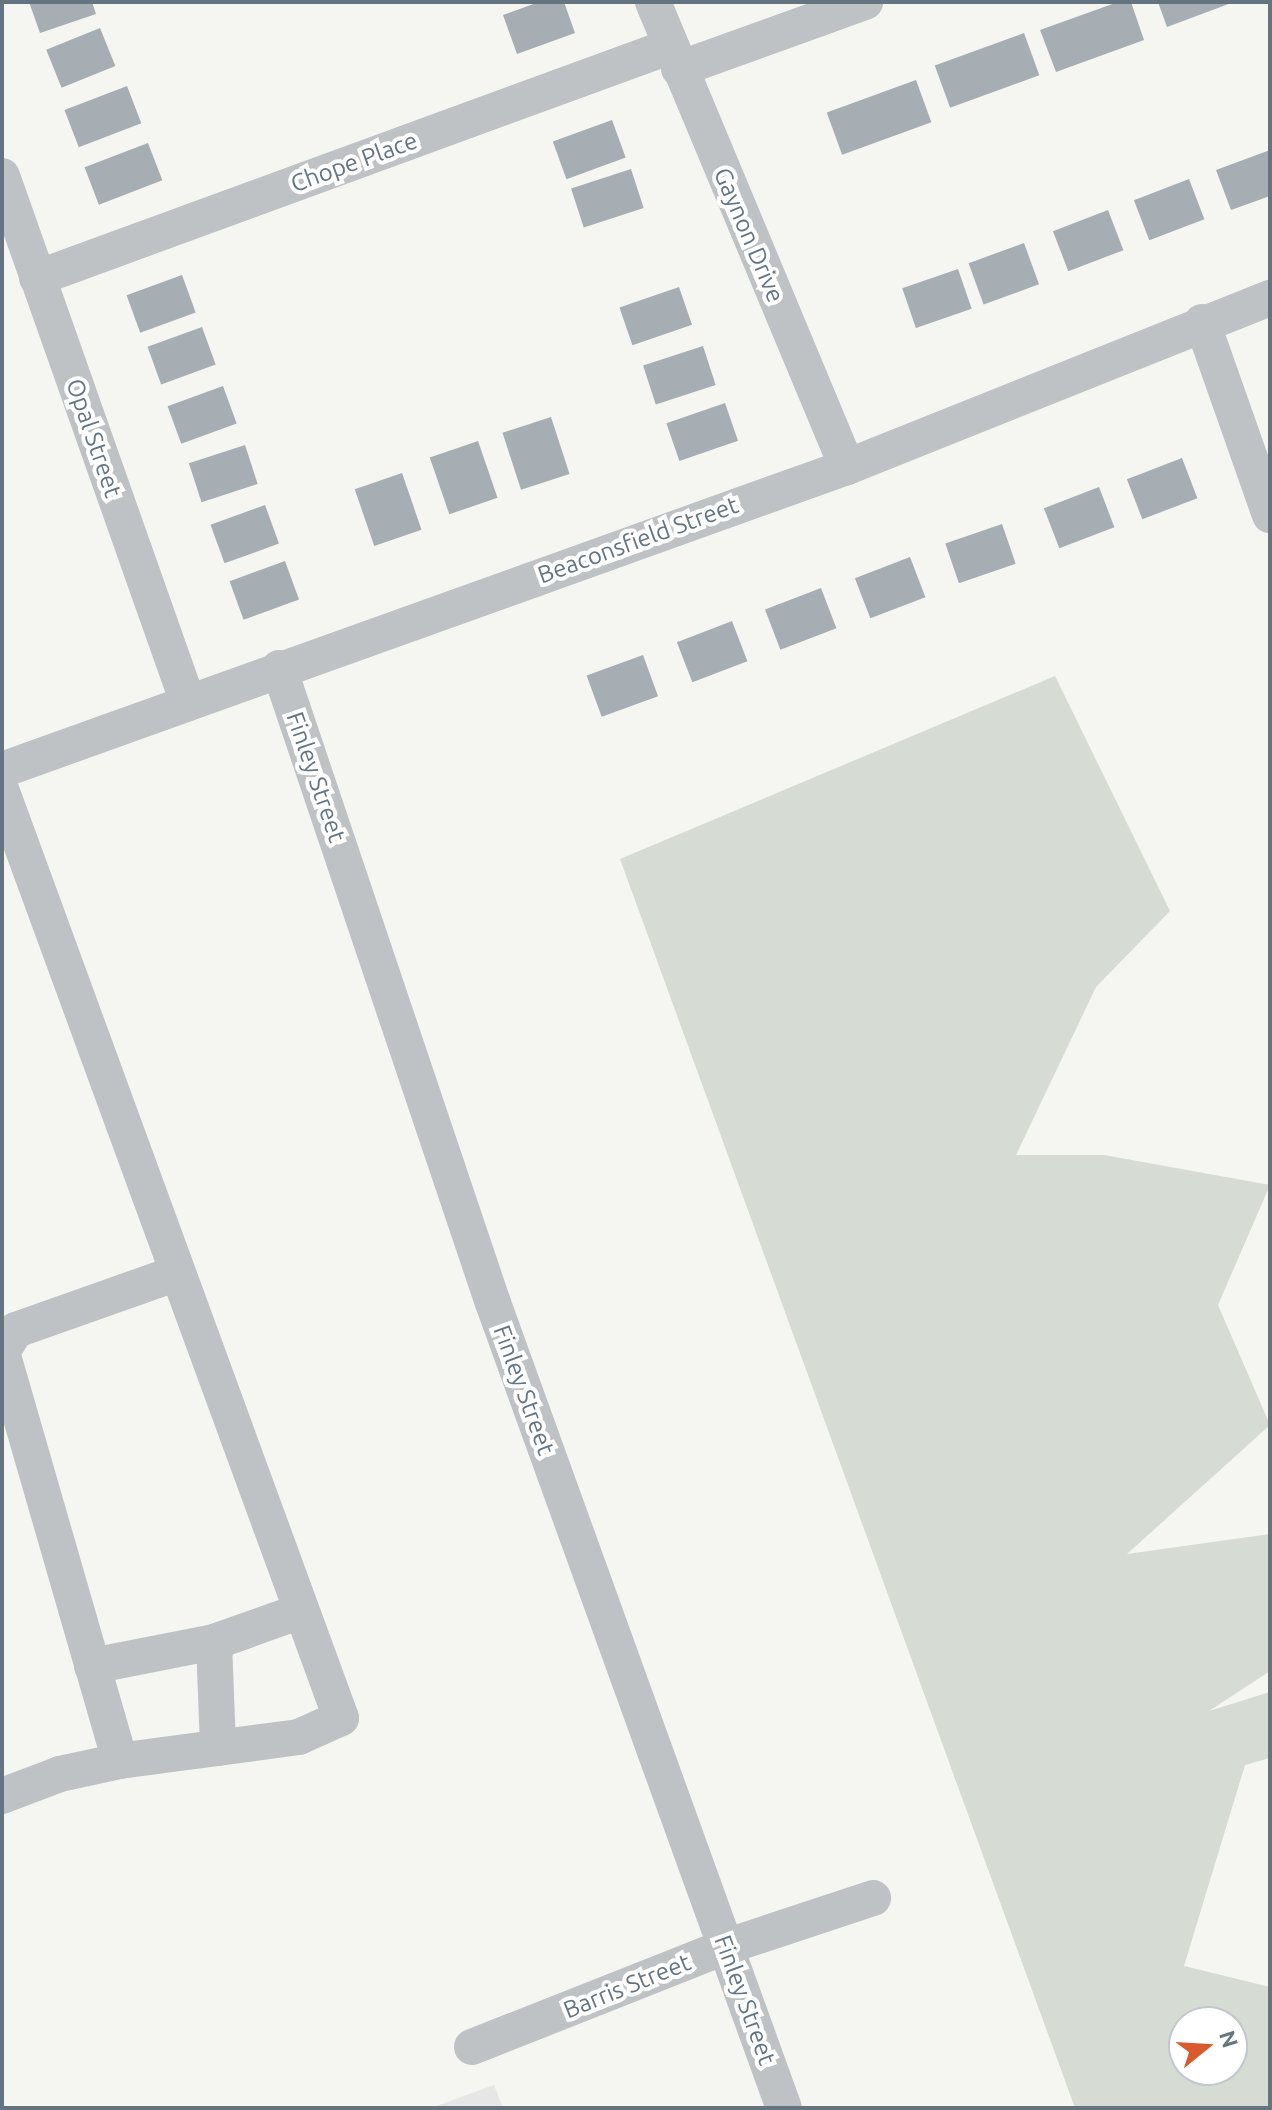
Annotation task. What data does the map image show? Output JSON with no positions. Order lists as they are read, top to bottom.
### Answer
{
  "streets": {
    "street": [
      "Chope Place",
      "Gaynon Drive",
      "Opal Street",
      "Beaconsfield Street",
      "Finley Street",
      "Barris Street"
    ]
  },
  "crossings": [
    ["Chope Place", "Gaynon Drive"],
    ["Chope Place", "Opal Street"],
    ["Gaynon Drive", "Beaconsfield Street"],
    ["Opal Street", "Beaconsfield Street"],
    ["Beaconsfield Street", "Finley Street"],
    ["Finley Street", "Barris Street"]
  ],
  "north": "right"
}
